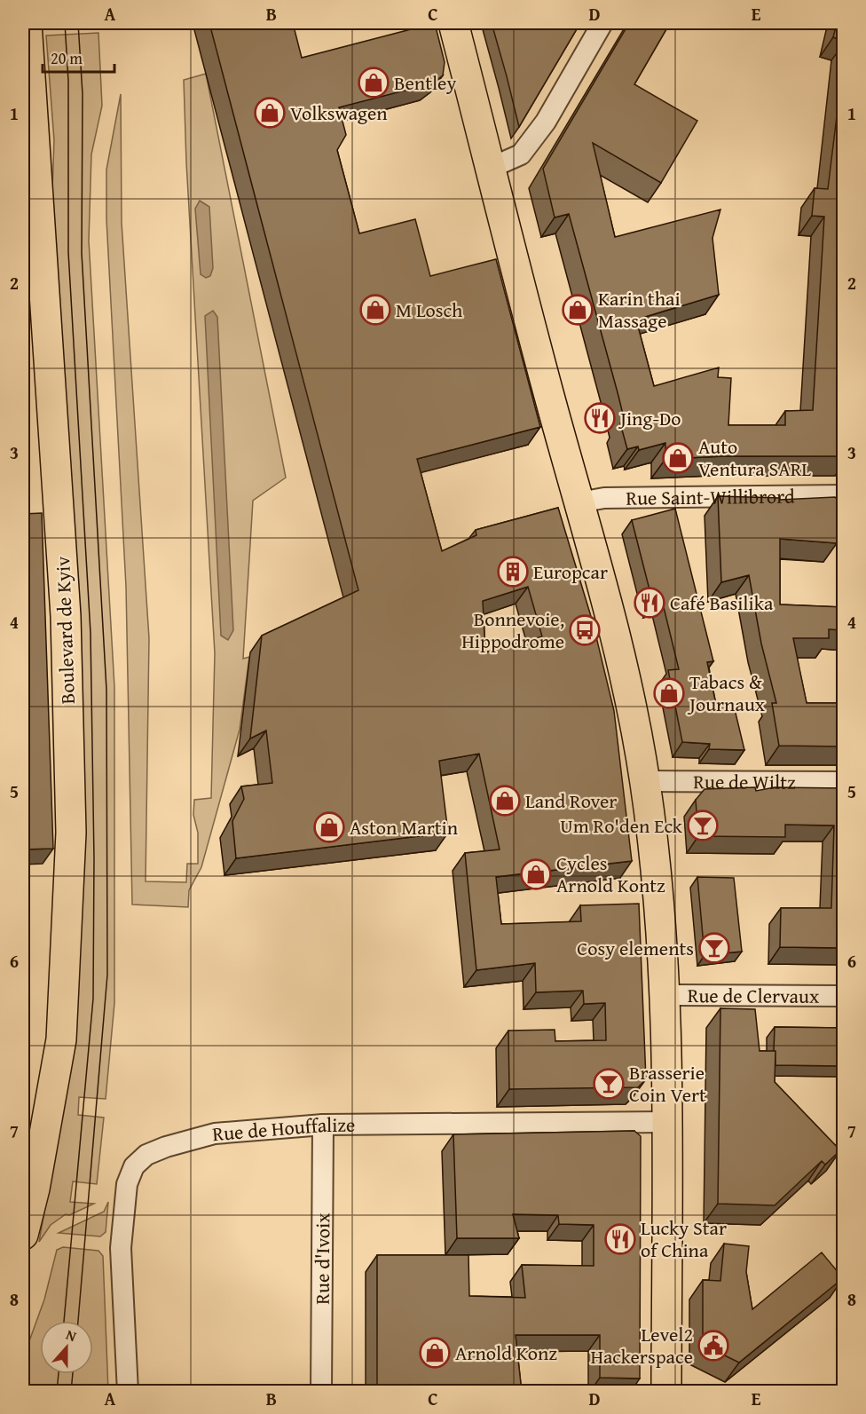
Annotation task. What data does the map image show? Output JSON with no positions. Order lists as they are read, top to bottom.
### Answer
{
  "streets": {
    "main road": ["Boulevard de Kyiv"],
    "street": [
      "Rue Saint-Willibrord",
      "Rue de Wiltz",
      "Rue de Clervaux",
      "Rue de Houffalize",
      "Rue d'Ivoix"
    ]
  },
  "crossings": [
    ["Rue de Houffalize", "Rue d'Ivoix"]
  ],
  "places": {
    "shop": [
      "Bentley",
      "Volkswagen",
      "M Losch",
      "Karin thai Massage",
      "Auto Ventura SARL",
      "Tabacs & Journaux",
      "Land Rover",
      "Aston Martin",
      "Cycles Arnold Kontz",
      "Arnold Konz"
    ],
    "restaurant": ["Jing-Do", "Café Basilika", "Lucky Star of China"],
    "building": ["Europcar"],
    "bus stop": ["Bonnevoie, Hippodrome"],
    "bar": ["Um Ro'den Eck", "Cosy elements", "Brasserie Coin Vert"],
    "public building": ["Level2 Hackerspace"]
  },
  "scale_bar": "20 m",
  "north": "top",
  "grid": {
    "columns": [
      "A",
      "B",
      "C",
      "D",
      "E"
    ],
    "rows": [
      "1",
      "2",
      "3",
      "4",
      "5",
      "6",
      "7",
      "8"
    ]
  }
}
